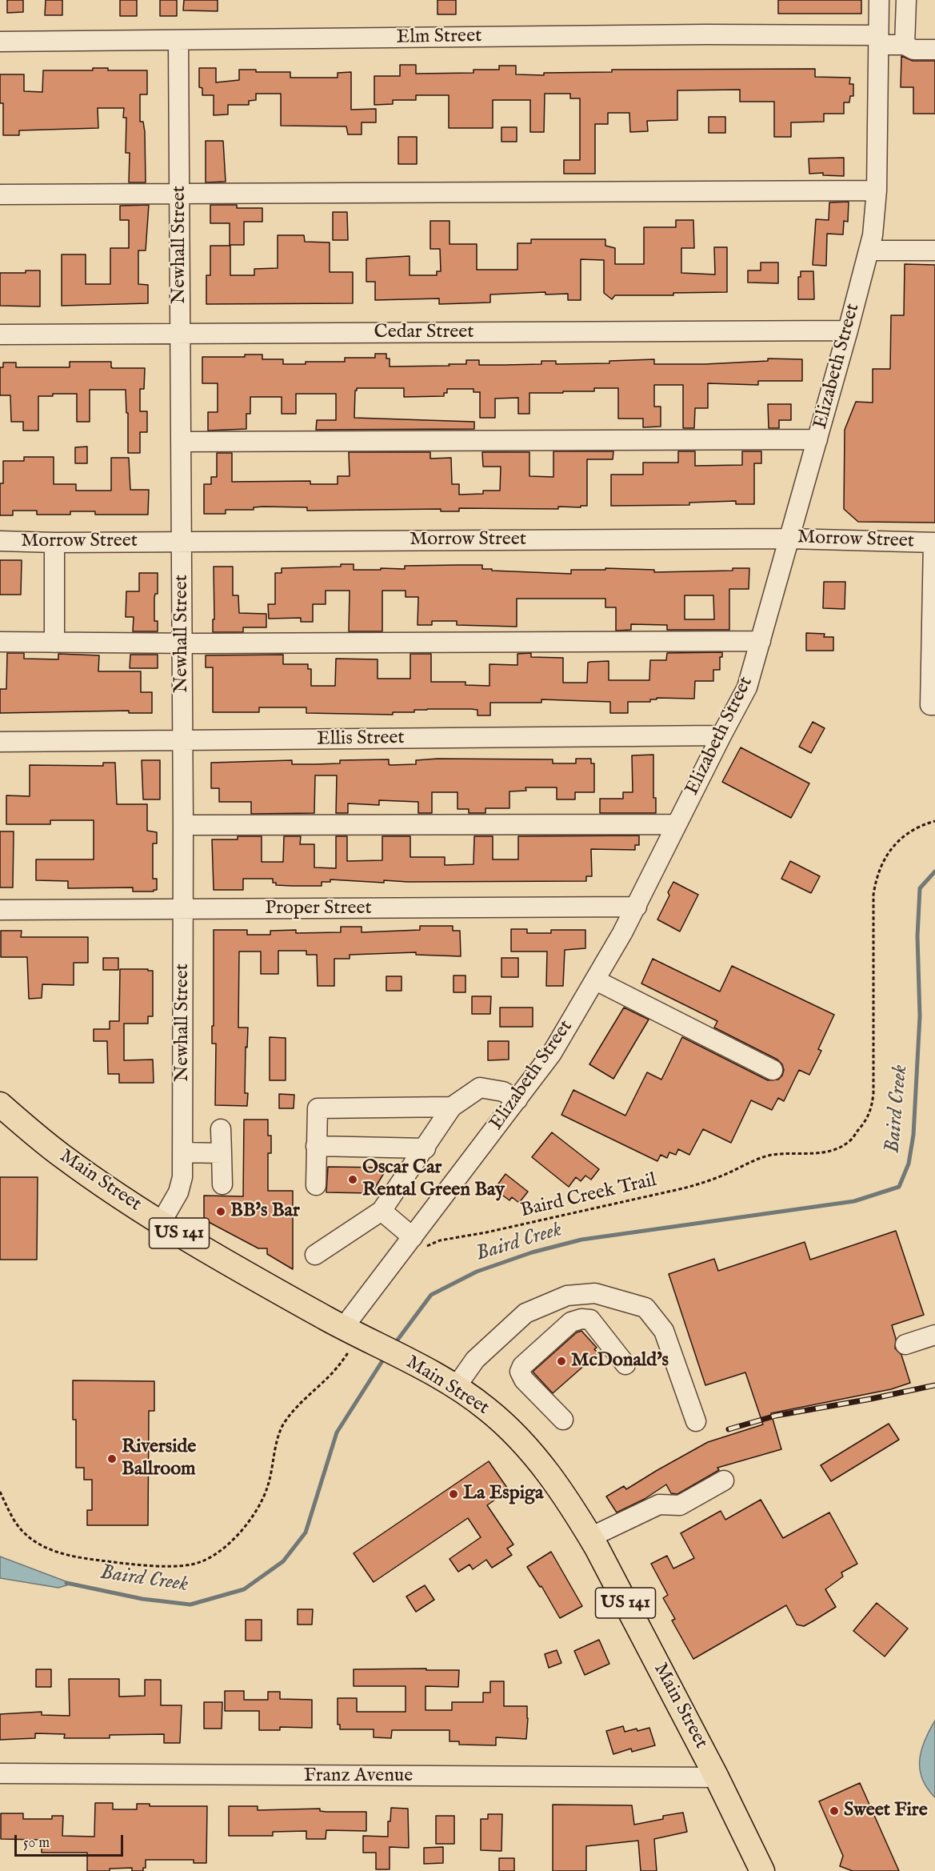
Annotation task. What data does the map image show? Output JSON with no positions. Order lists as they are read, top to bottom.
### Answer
{
  "streets": {
    "main road": ["Main Street", "US 141"],
    "street": [
      "Elm Street",
      "Newhall Street",
      "Cedar Street",
      "Elizabeth Street",
      "Morrow Street",
      "Ellis Street",
      "Proper Street",
      "Franz Avenue"
    ],
    "path": ["Baird Creek Trail"]
  },
  "crossings": [
    ["Elm Street", "Newhall Street"],
    ["Elm Street", "Elizabeth Street"],
    ["Newhall Street", "Cedar Street"],
    ["Newhall Street", "Morrow Street"],
    ["Newhall Street", "Ellis Street"],
    ["Newhall Street", "Proper Street"],
    ["Newhall Street", "Main Street"],
    ["Cedar Street", "Elizabeth Street"],
    ["Elizabeth Street", "Morrow Street"],
    ["Elizabeth Street", "Ellis Street"],
    ["Elizabeth Street", "Proper Street"],
    ["Elizabeth Street", "Main Street"],
    ["Elizabeth Street", "Baird Creek Trail"],
    ["Main Street", "Franz Avenue"]
  ],
  "water": ["Baird Creek"],
  "places": [
    "Oscar Car Rental Green Bay",
    "BB's Bar",
    "McDonald's",
    "Riverside Ballroom",
    "La Espiga",
    "Sweet Fire"
  ],
  "scale_bar": "50 m"
}
